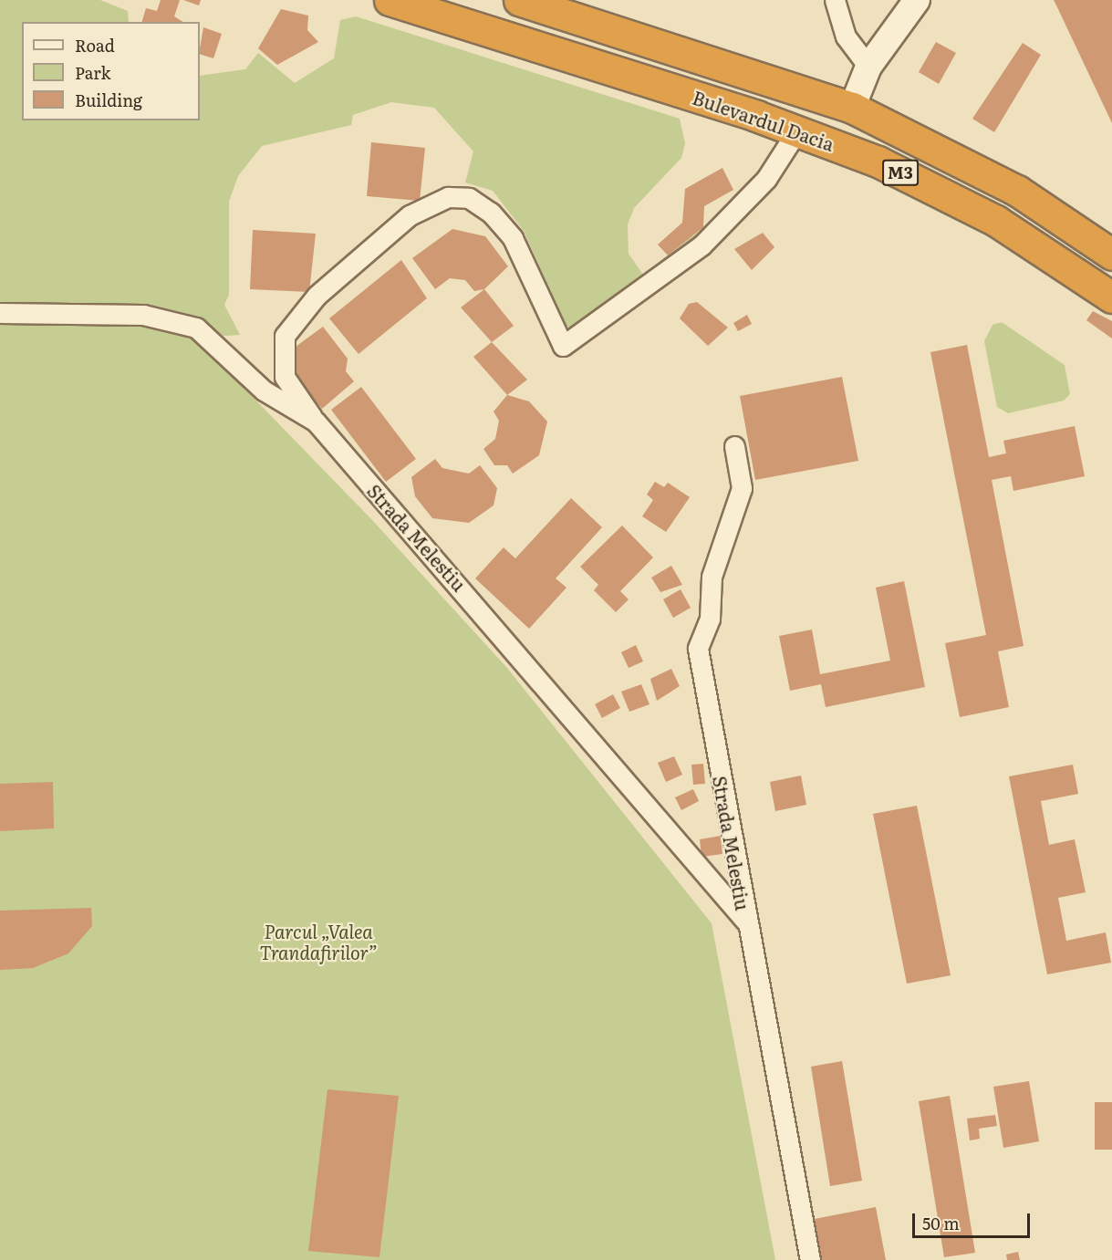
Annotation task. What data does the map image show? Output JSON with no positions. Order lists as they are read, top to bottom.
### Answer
{
  "streets": {
    "highway": ["Bulevardul Dacia", "M3"],
    "street": ["Strada Melestiu"]
  },
  "parks": ["Parcul „Valea Trandafirilor”"],
  "legend": ["Road", "Park", "Building"],
  "scale_bar": "50 m"
}
